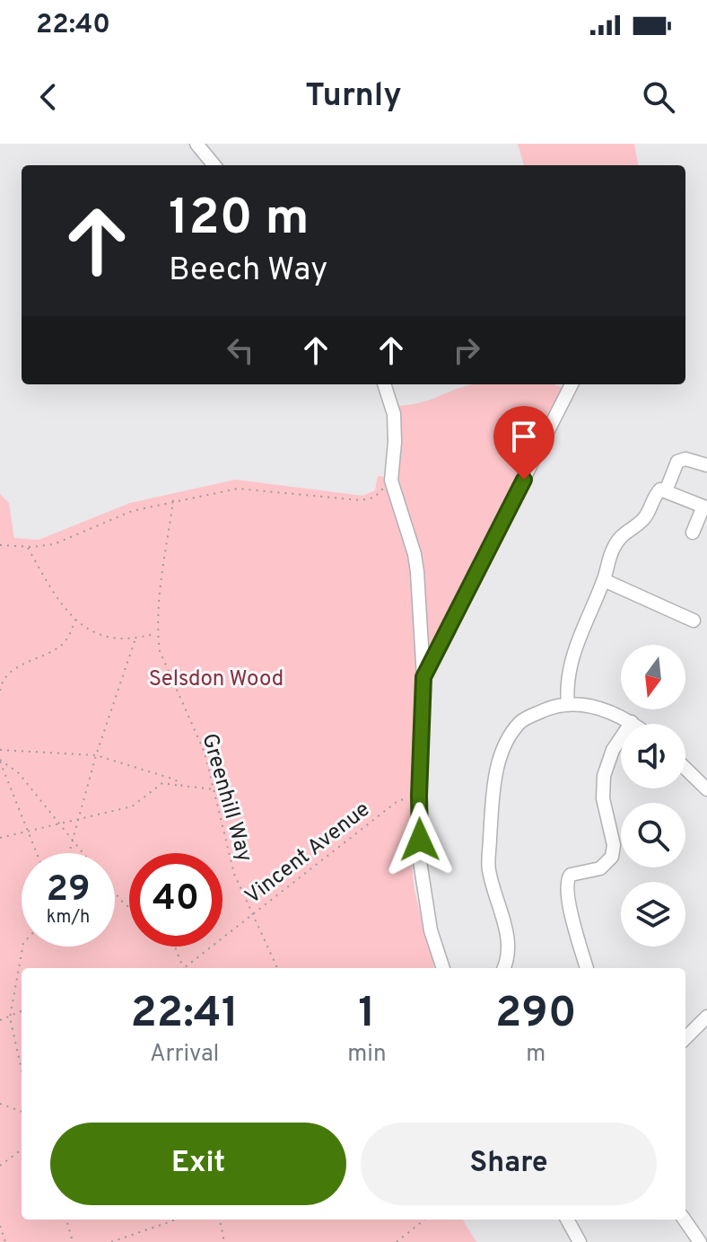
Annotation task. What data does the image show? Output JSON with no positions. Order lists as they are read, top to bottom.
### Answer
{
  "streets": {
    "path": ["Greenhill Way", "Vincent Avenue"]
  },
  "crossings": [
    ["Greenhill Way", "Vincent Avenue"]
  ],
  "parks": ["Selsdon Wood"],
  "north": "bottom",
  "page": {
    "status": "22:40",
    "header": "Turnly",
    "turn": ["120 m", "Beech Way"],
    "speed": "29 km/h",
    "limit": "40",
    "eta": [
      "22:41",
      "Arrival",
      "1",
      "min",
      "290",
      "m"
    ],
    "buttons": ["Exit", "Share"]
  }
}
